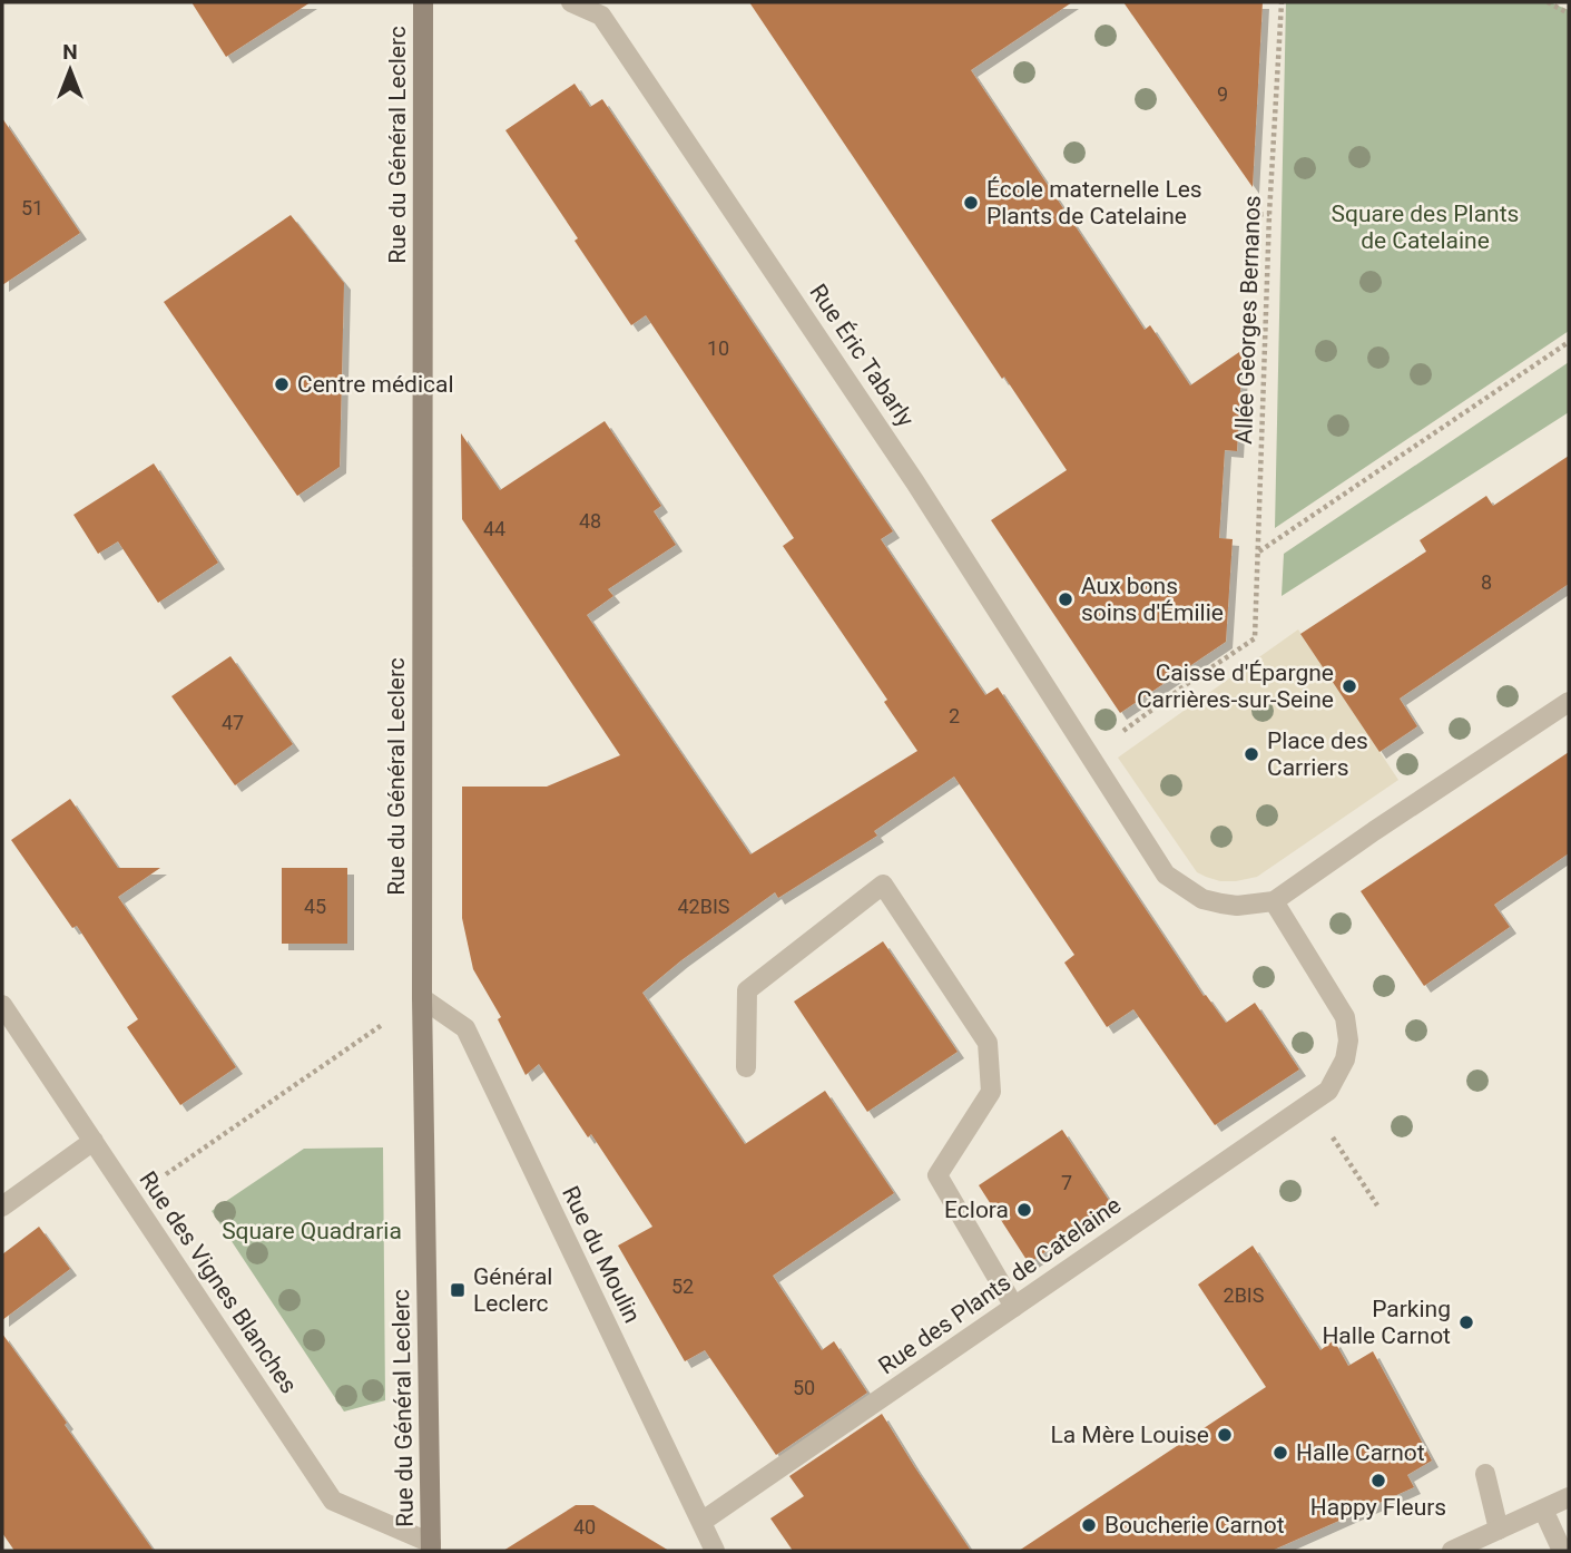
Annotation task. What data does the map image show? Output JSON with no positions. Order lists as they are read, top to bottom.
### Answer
{
  "streets": {
    "street": [
      "Rue du Général Leclerc",
      "Rue Éric Tabarly",
      "Rue du Moulin",
      "Rue des Vignes Blanches",
      "Rue des Plants de Catelaine"
    ],
    "path": ["Allée Georges Bernanos"]
  },
  "crossings": [
    ["Rue du Général Leclerc", "Rue du Moulin"],
    ["Rue du Général Leclerc", "Rue des Vignes Blanches"],
    ["Allée Georges Bernanos", "Rue Éric Tabarly"],
    ["Rue du Moulin", "Rue des Plants de Catelaine"]
  ],
  "parks": ["Square des Plants de Catelaine", "Square Quadraria"],
  "places": {
    "other": [
      "École maternelle Les Plants de Catelaine",
      "Centre médical",
      "Aux bons soins d'Émilie",
      "Caisse d'Épargne Carrières-sur-Seine",
      "Place des Carriers",
      "Eclora",
      "Parking Halle Carnot",
      "La Mère Louise",
      "Halle Carnot",
      "Happy Fleurs",
      "Boucherie Carnot"
    ],
    "transit": ["Général Leclerc"]
  },
  "house_numbers": [
    "9",
    "51",
    "10",
    "48",
    "44",
    "8",
    "2",
    "47",
    "45",
    "42BIS",
    "7",
    "52",
    "2BIS",
    "50",
    "40"
  ],
  "north": "top"
}
